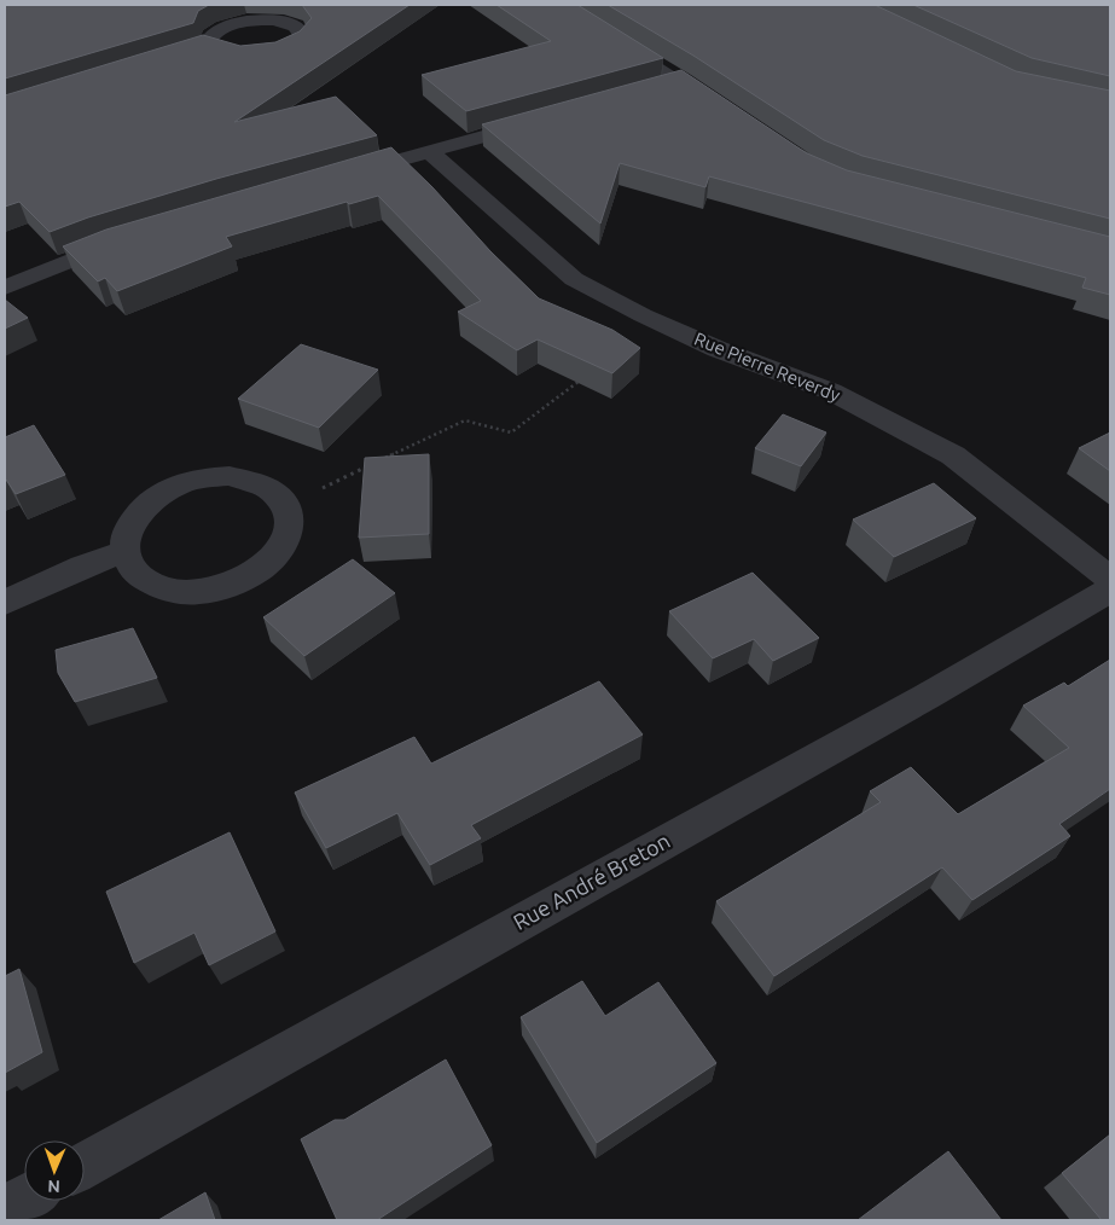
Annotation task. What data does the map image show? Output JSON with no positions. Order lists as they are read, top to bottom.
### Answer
{
  "streets": {
    "street": ["Rue Pierre Reverdy", "Rue André Breton"]
  },
  "north": "bottom"
}
